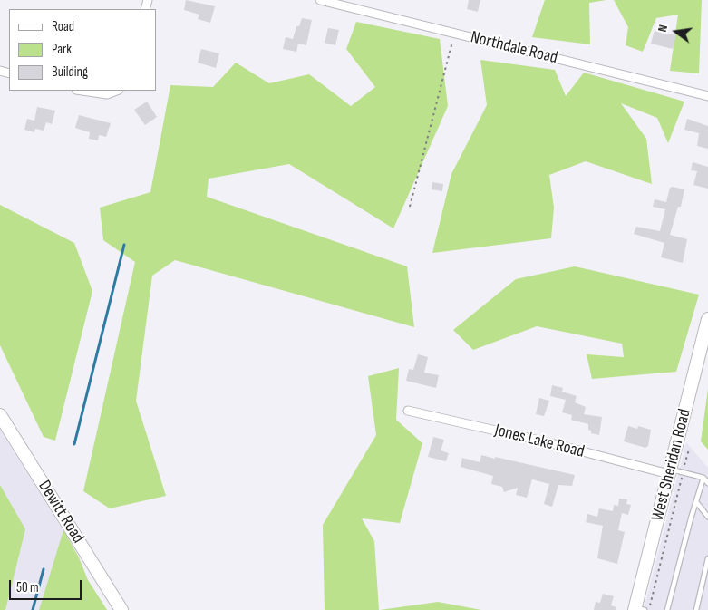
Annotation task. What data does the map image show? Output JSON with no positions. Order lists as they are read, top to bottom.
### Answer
{
  "streets": {
    "street": [
      "Northdale Road",
      "Jones Lake Road",
      "West Sheridan Road",
      "Dewitt Road"
    ]
  },
  "crossings": [
    ["Jones Lake Road", "West Sheridan Road"]
  ],
  "legend": ["Road", "Park", "Building"],
  "scale_bar": "50 m",
  "north": "left"
}
